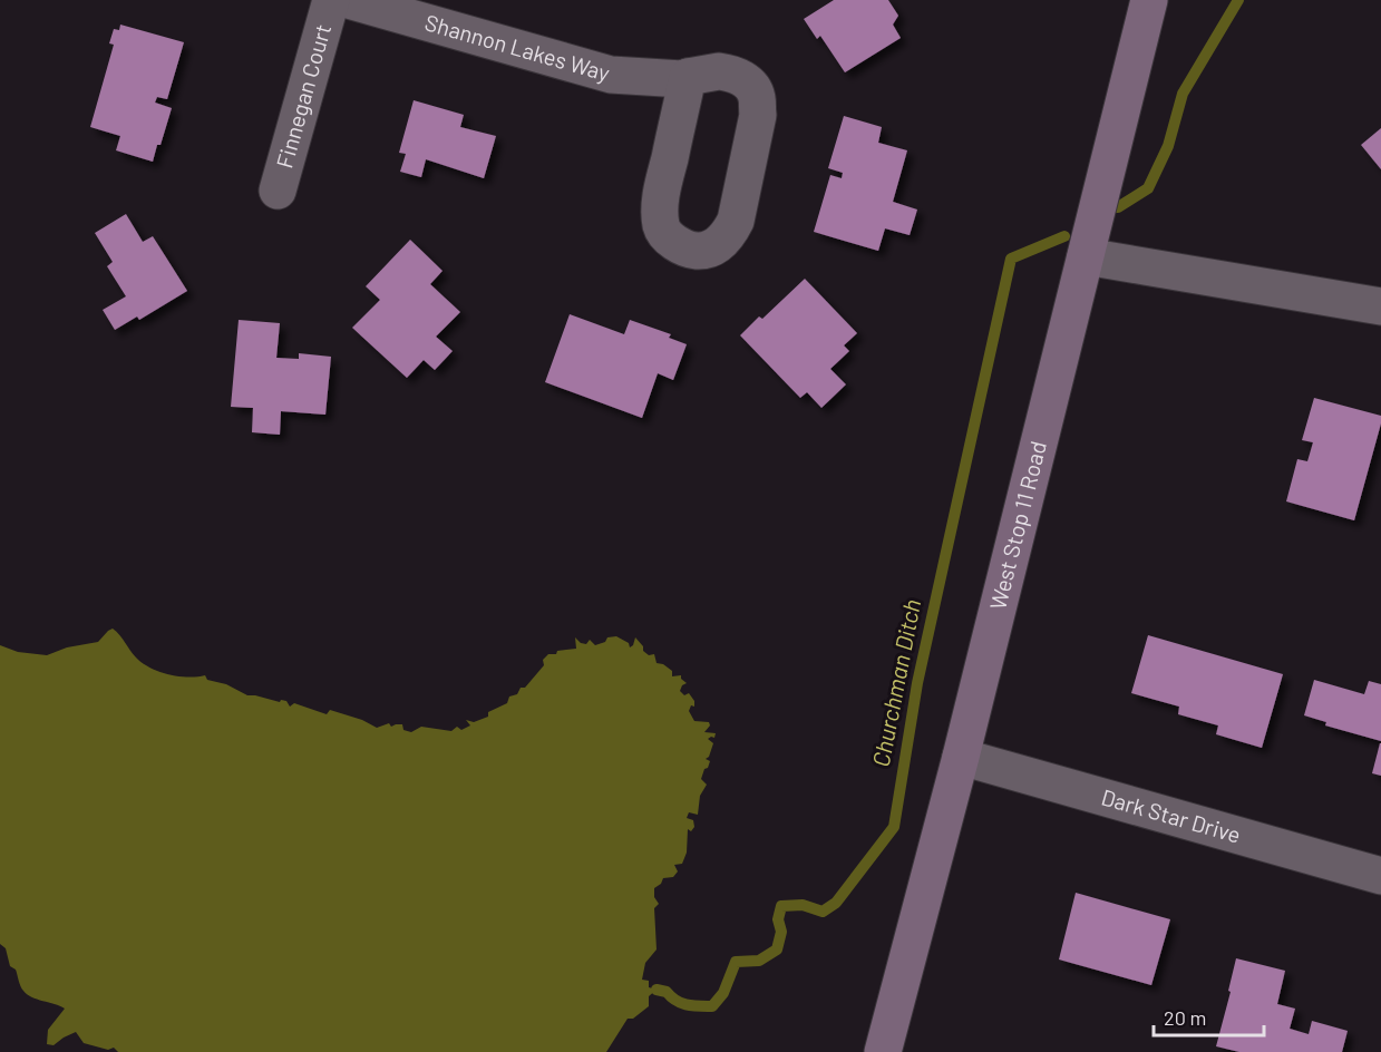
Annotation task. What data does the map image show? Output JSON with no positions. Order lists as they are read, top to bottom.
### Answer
{
  "streets": {
    "main road": ["West Stop 11 Road"],
    "street": ["Shannon Lakes Way", "Finnegan Court", "Dark Star Drive"]
  },
  "crossings": [
    ["West Stop 11 Road", "Dark Star Drive"]
  ],
  "water": ["Churchman Ditch"],
  "scale_bar": "20 m"
}
